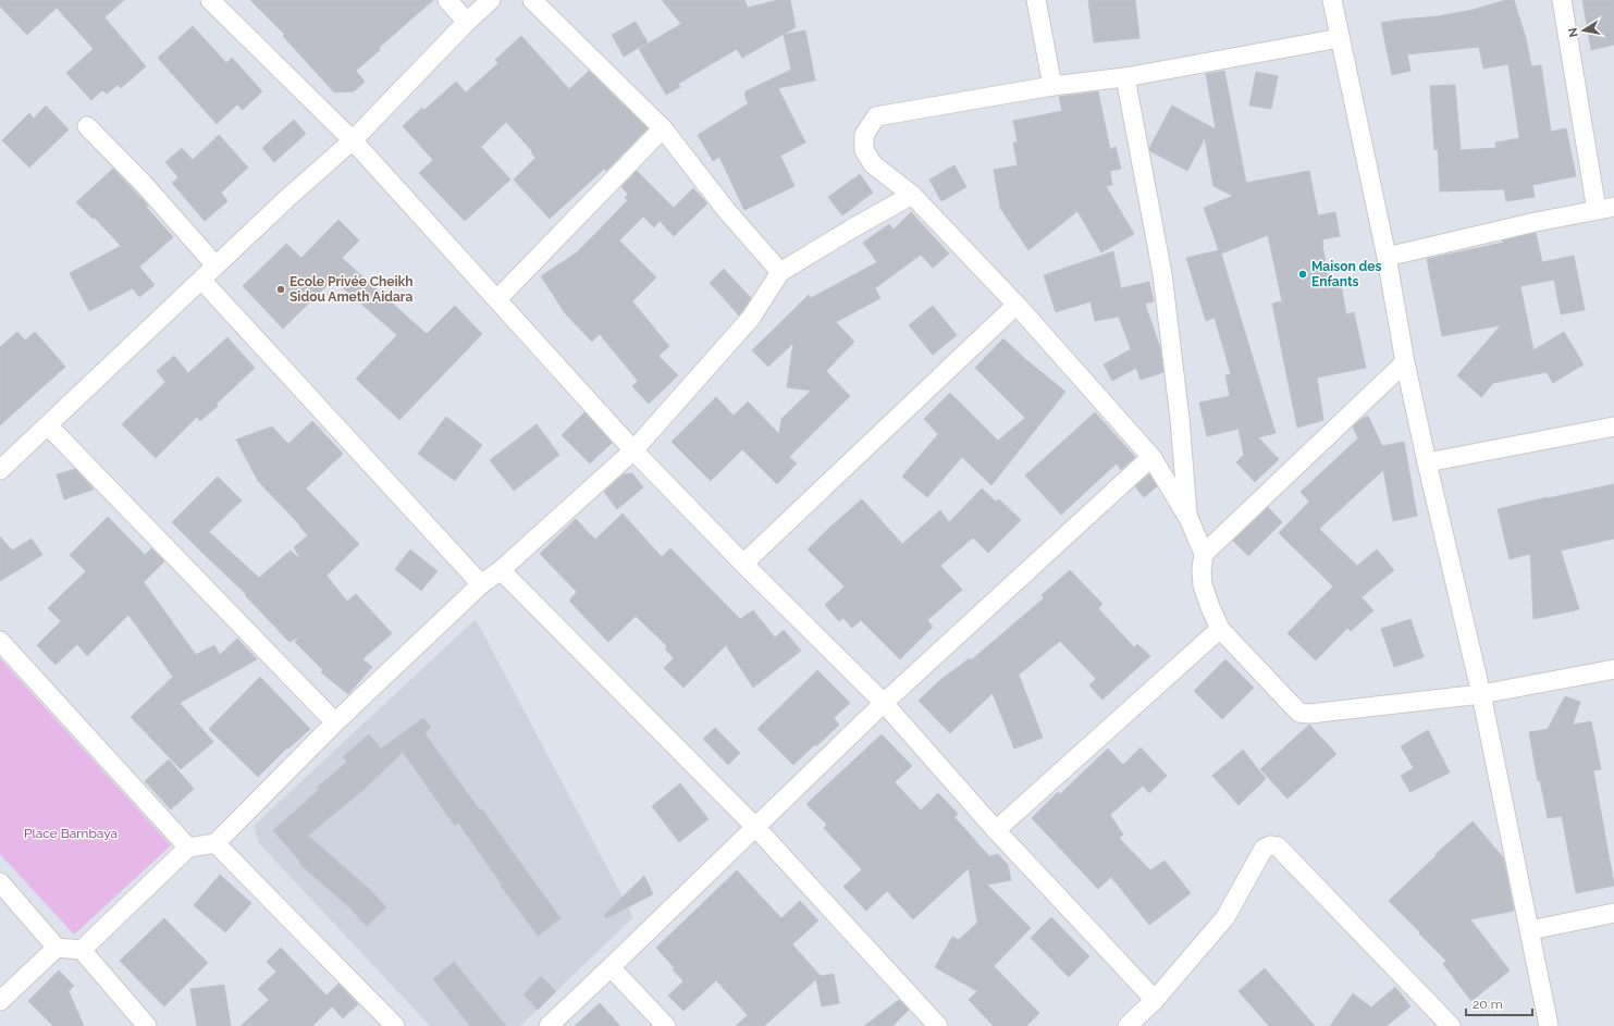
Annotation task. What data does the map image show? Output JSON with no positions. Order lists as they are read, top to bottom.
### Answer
{
  "parks": ["Place Bambaya"],
  "places": ["Maison des Enfants", "Ecole Privée Cheikh Sidou Ameth Aidara"],
  "scale_bar": "20 m",
  "north": "left"
}
